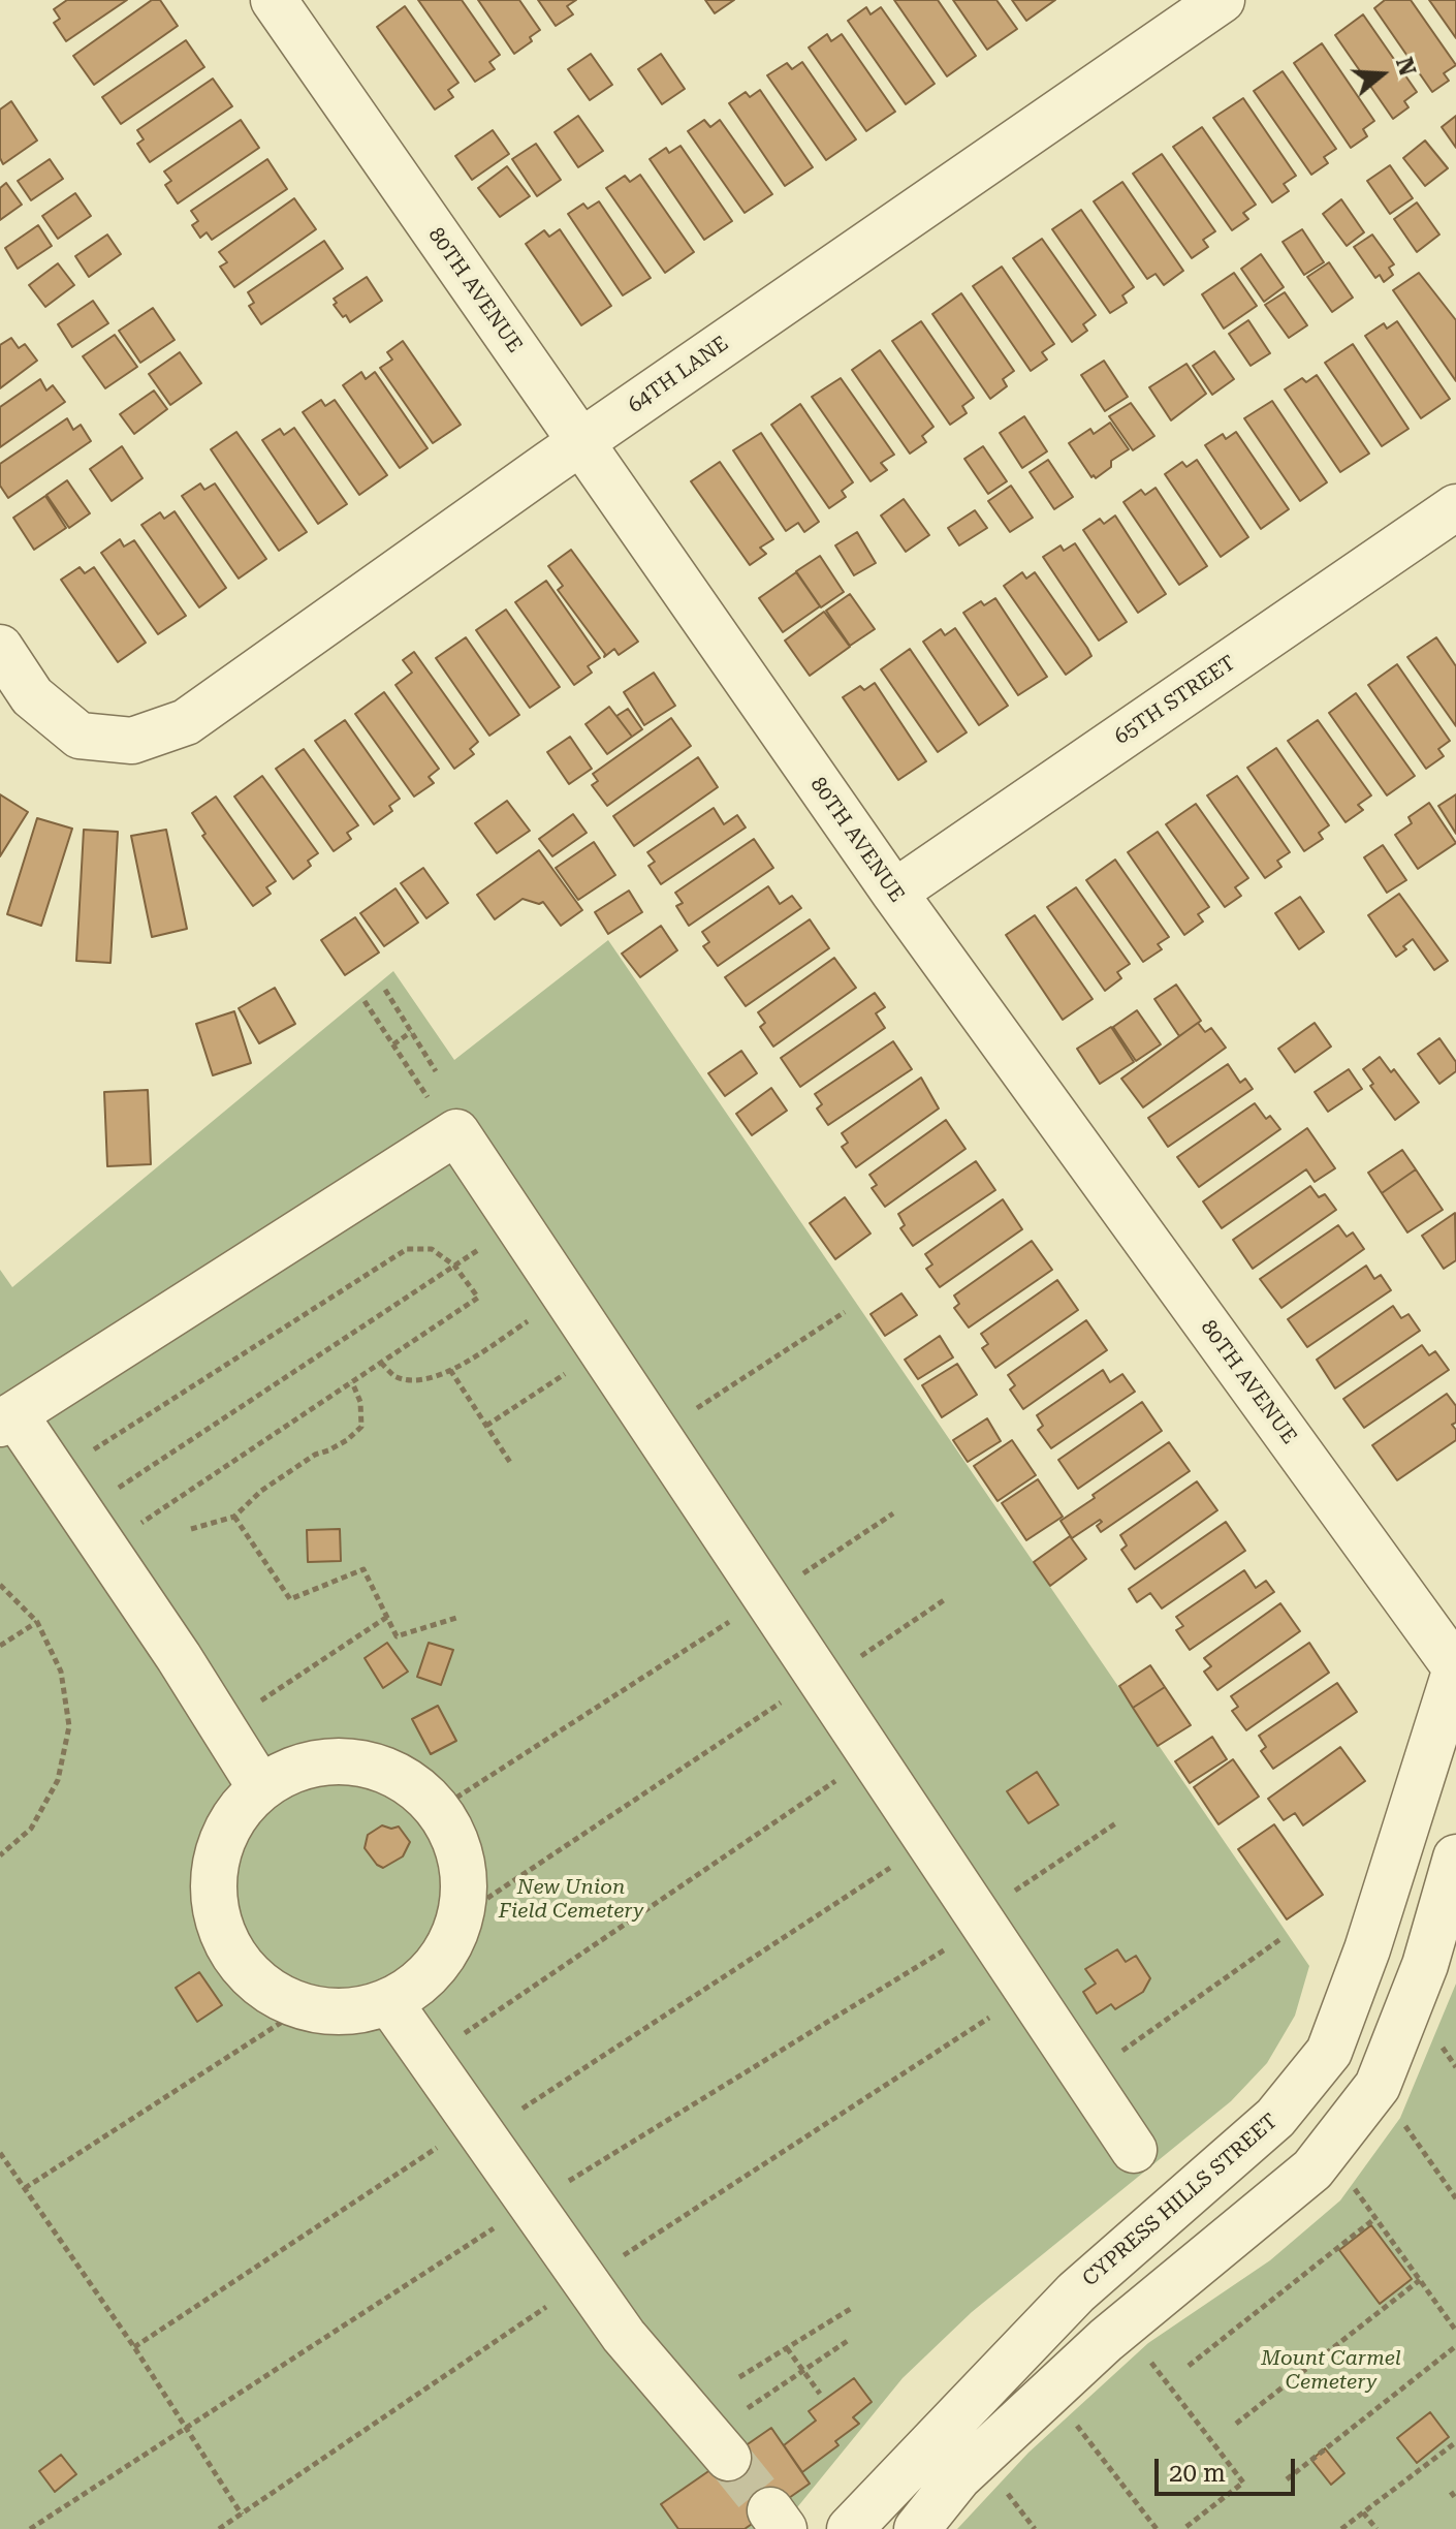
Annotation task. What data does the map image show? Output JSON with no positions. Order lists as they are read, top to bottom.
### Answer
{
  "streets": {
    "street": [
      "80TH AVENUE",
      "64TH LANE",
      "65TH STREET",
      "CYPRESS HILLS STREET"
    ]
  },
  "crossings": [
    ["80TH AVENUE", "64TH LANE"],
    ["80TH AVENUE", "65TH STREET"],
    ["80TH AVENUE", "CYPRESS HILLS STREET"]
  ],
  "parks": ["New Union Field Cemetery", "Mount Carmel Cemetery"],
  "scale_bar": "20 m",
  "north": "right"
}
